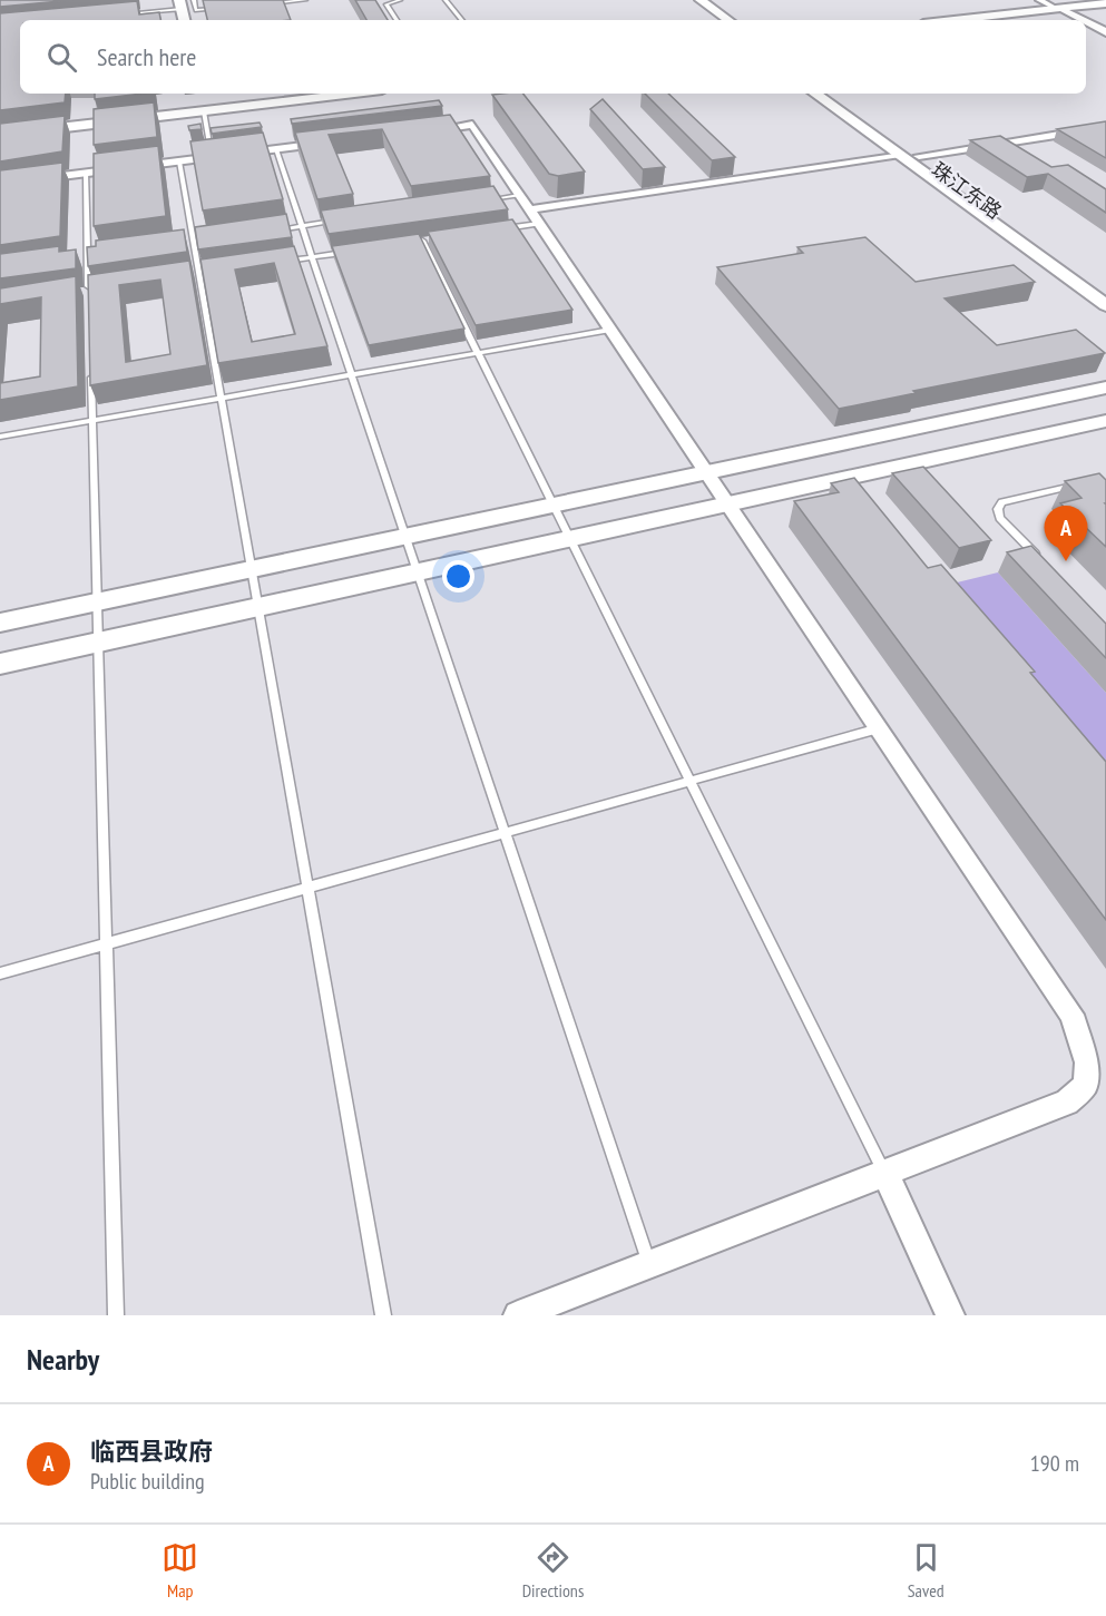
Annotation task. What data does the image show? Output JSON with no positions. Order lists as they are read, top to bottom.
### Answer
{
  "streets": {
    "main road": ["珠江东路"]
  },
  "page": {
    "search": "Search here",
    "pins": "A",
    "heading": "Nearby",
    "list": [
      {
        "mark": "A",
        "name": "临西县政府",
        "note": "Public building",
        "value": "190 m"
      }
    ],
    "nav": ["Map", "Directions", "Saved"]
  }
}
